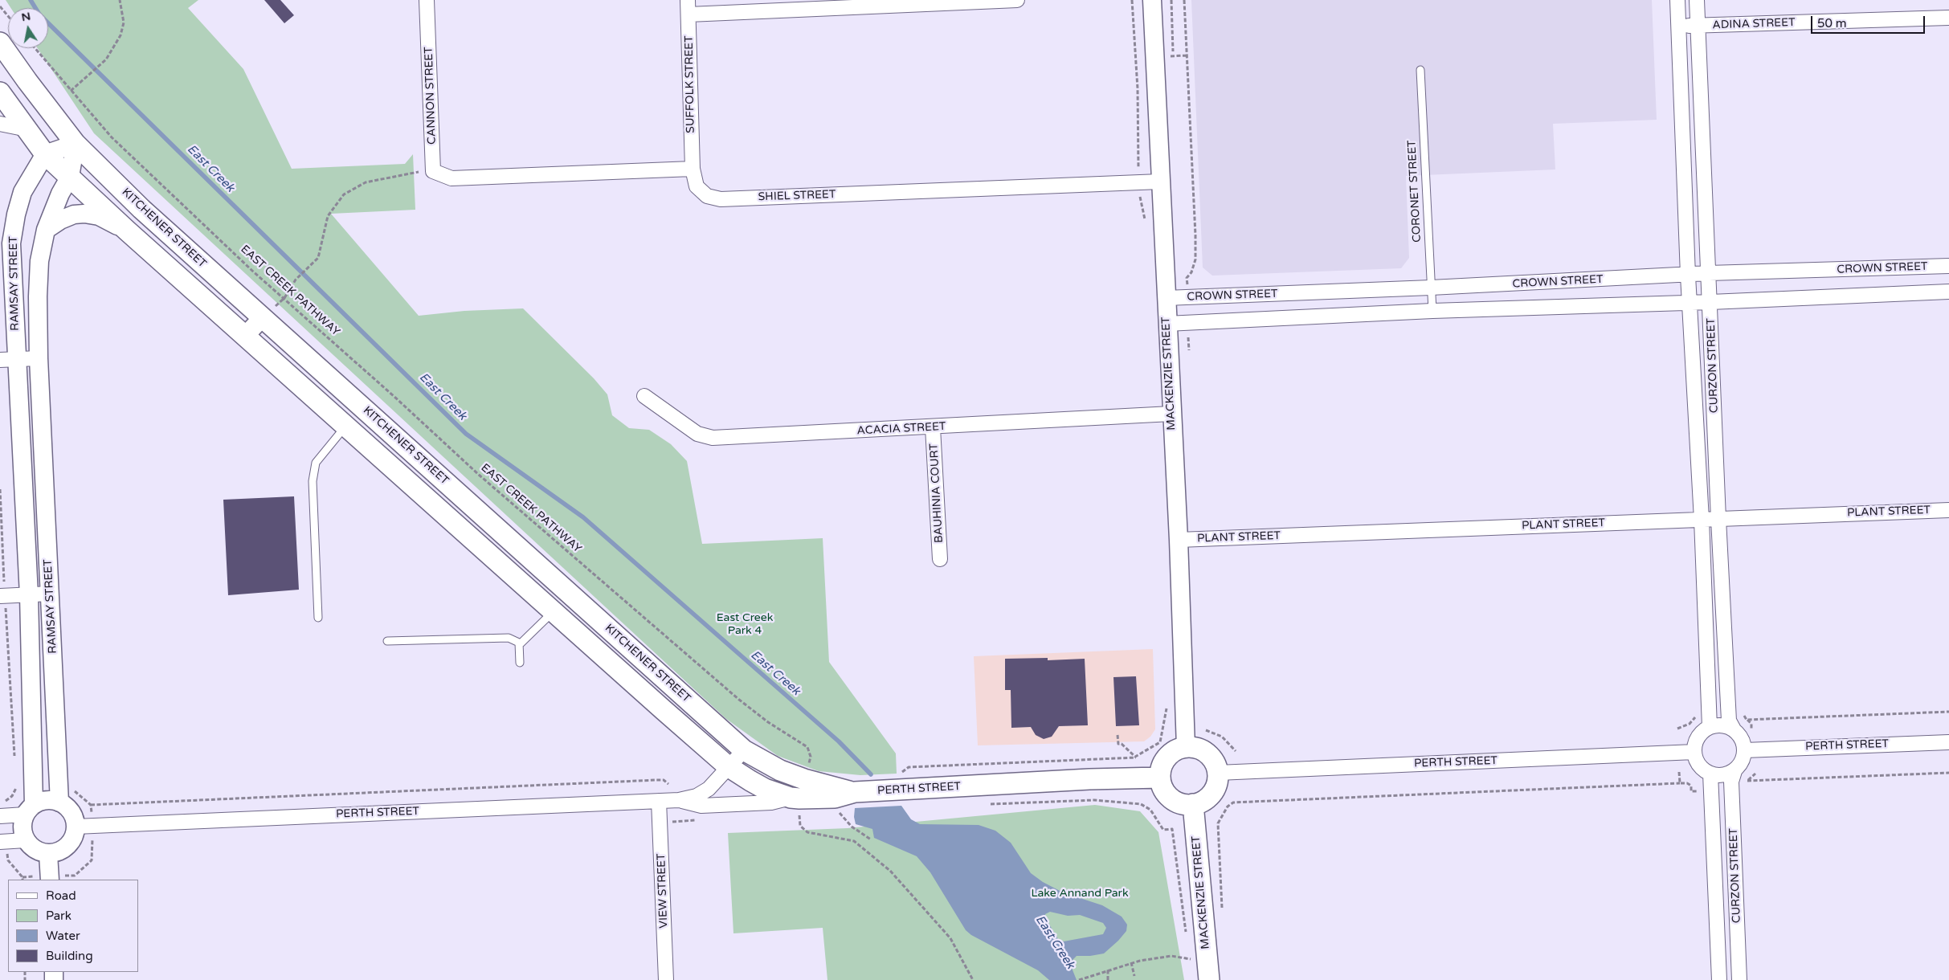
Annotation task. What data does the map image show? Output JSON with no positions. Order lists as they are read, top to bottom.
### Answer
{
  "streets": {
    "main road": ["KITCHENER STREET", "MACKENZIE STREET", "PERTH STREET"],
    "street": [
      "ADINA STREET",
      "SUFFOLK STREET",
      "CANNON STREET",
      "SHIEL STREET",
      "CROWN STREET",
      "RAMSAY STREET",
      "CURZON STREET",
      "ACACIA STREET",
      "BAUHINIA COURT",
      "PLANT STREET",
      "VIEW STREET"
    ],
    "lane": ["CORONET STREET"],
    "path": ["EAST CREEK PATHWAY"]
  },
  "crossings": [
    ["ADINA STREET", "CURZON STREET"],
    ["SUFFOLK STREET", "SHIEL STREET"],
    ["CORONET STREET", "CROWN STREET"],
    ["SHIEL STREET", "MACKENZIE STREET"],
    ["KITCHENER STREET", "RAMSAY STREET"],
    ["KITCHENER STREET", "EAST CREEK PATHWAY"],
    ["KITCHENER STREET", "PERTH STREET"],
    ["CROWN STREET", "CURZON STREET"],
    ["CROWN STREET", "MACKENZIE STREET"],
    ["RAMSAY STREET", "PERTH STREET"],
    ["CURZON STREET", "PLANT STREET"],
    ["CURZON STREET", "PERTH STREET"],
    ["MACKENZIE STREET", "ACACIA STREET"],
    ["MACKENZIE STREET", "PLANT STREET"],
    ["MACKENZIE STREET", "PERTH STREET"],
    ["ACACIA STREET", "BAUHINIA COURT"],
    ["PERTH STREET", "VIEW STREET"]
  ],
  "water": ["East Creek"],
  "parks": ["East Creek Park 4", "Lake Annand Park"],
  "legend": [
    "Road",
    "Park",
    "Water",
    "Building"
  ],
  "scale_bar": "50 m",
  "north": "top"
}
